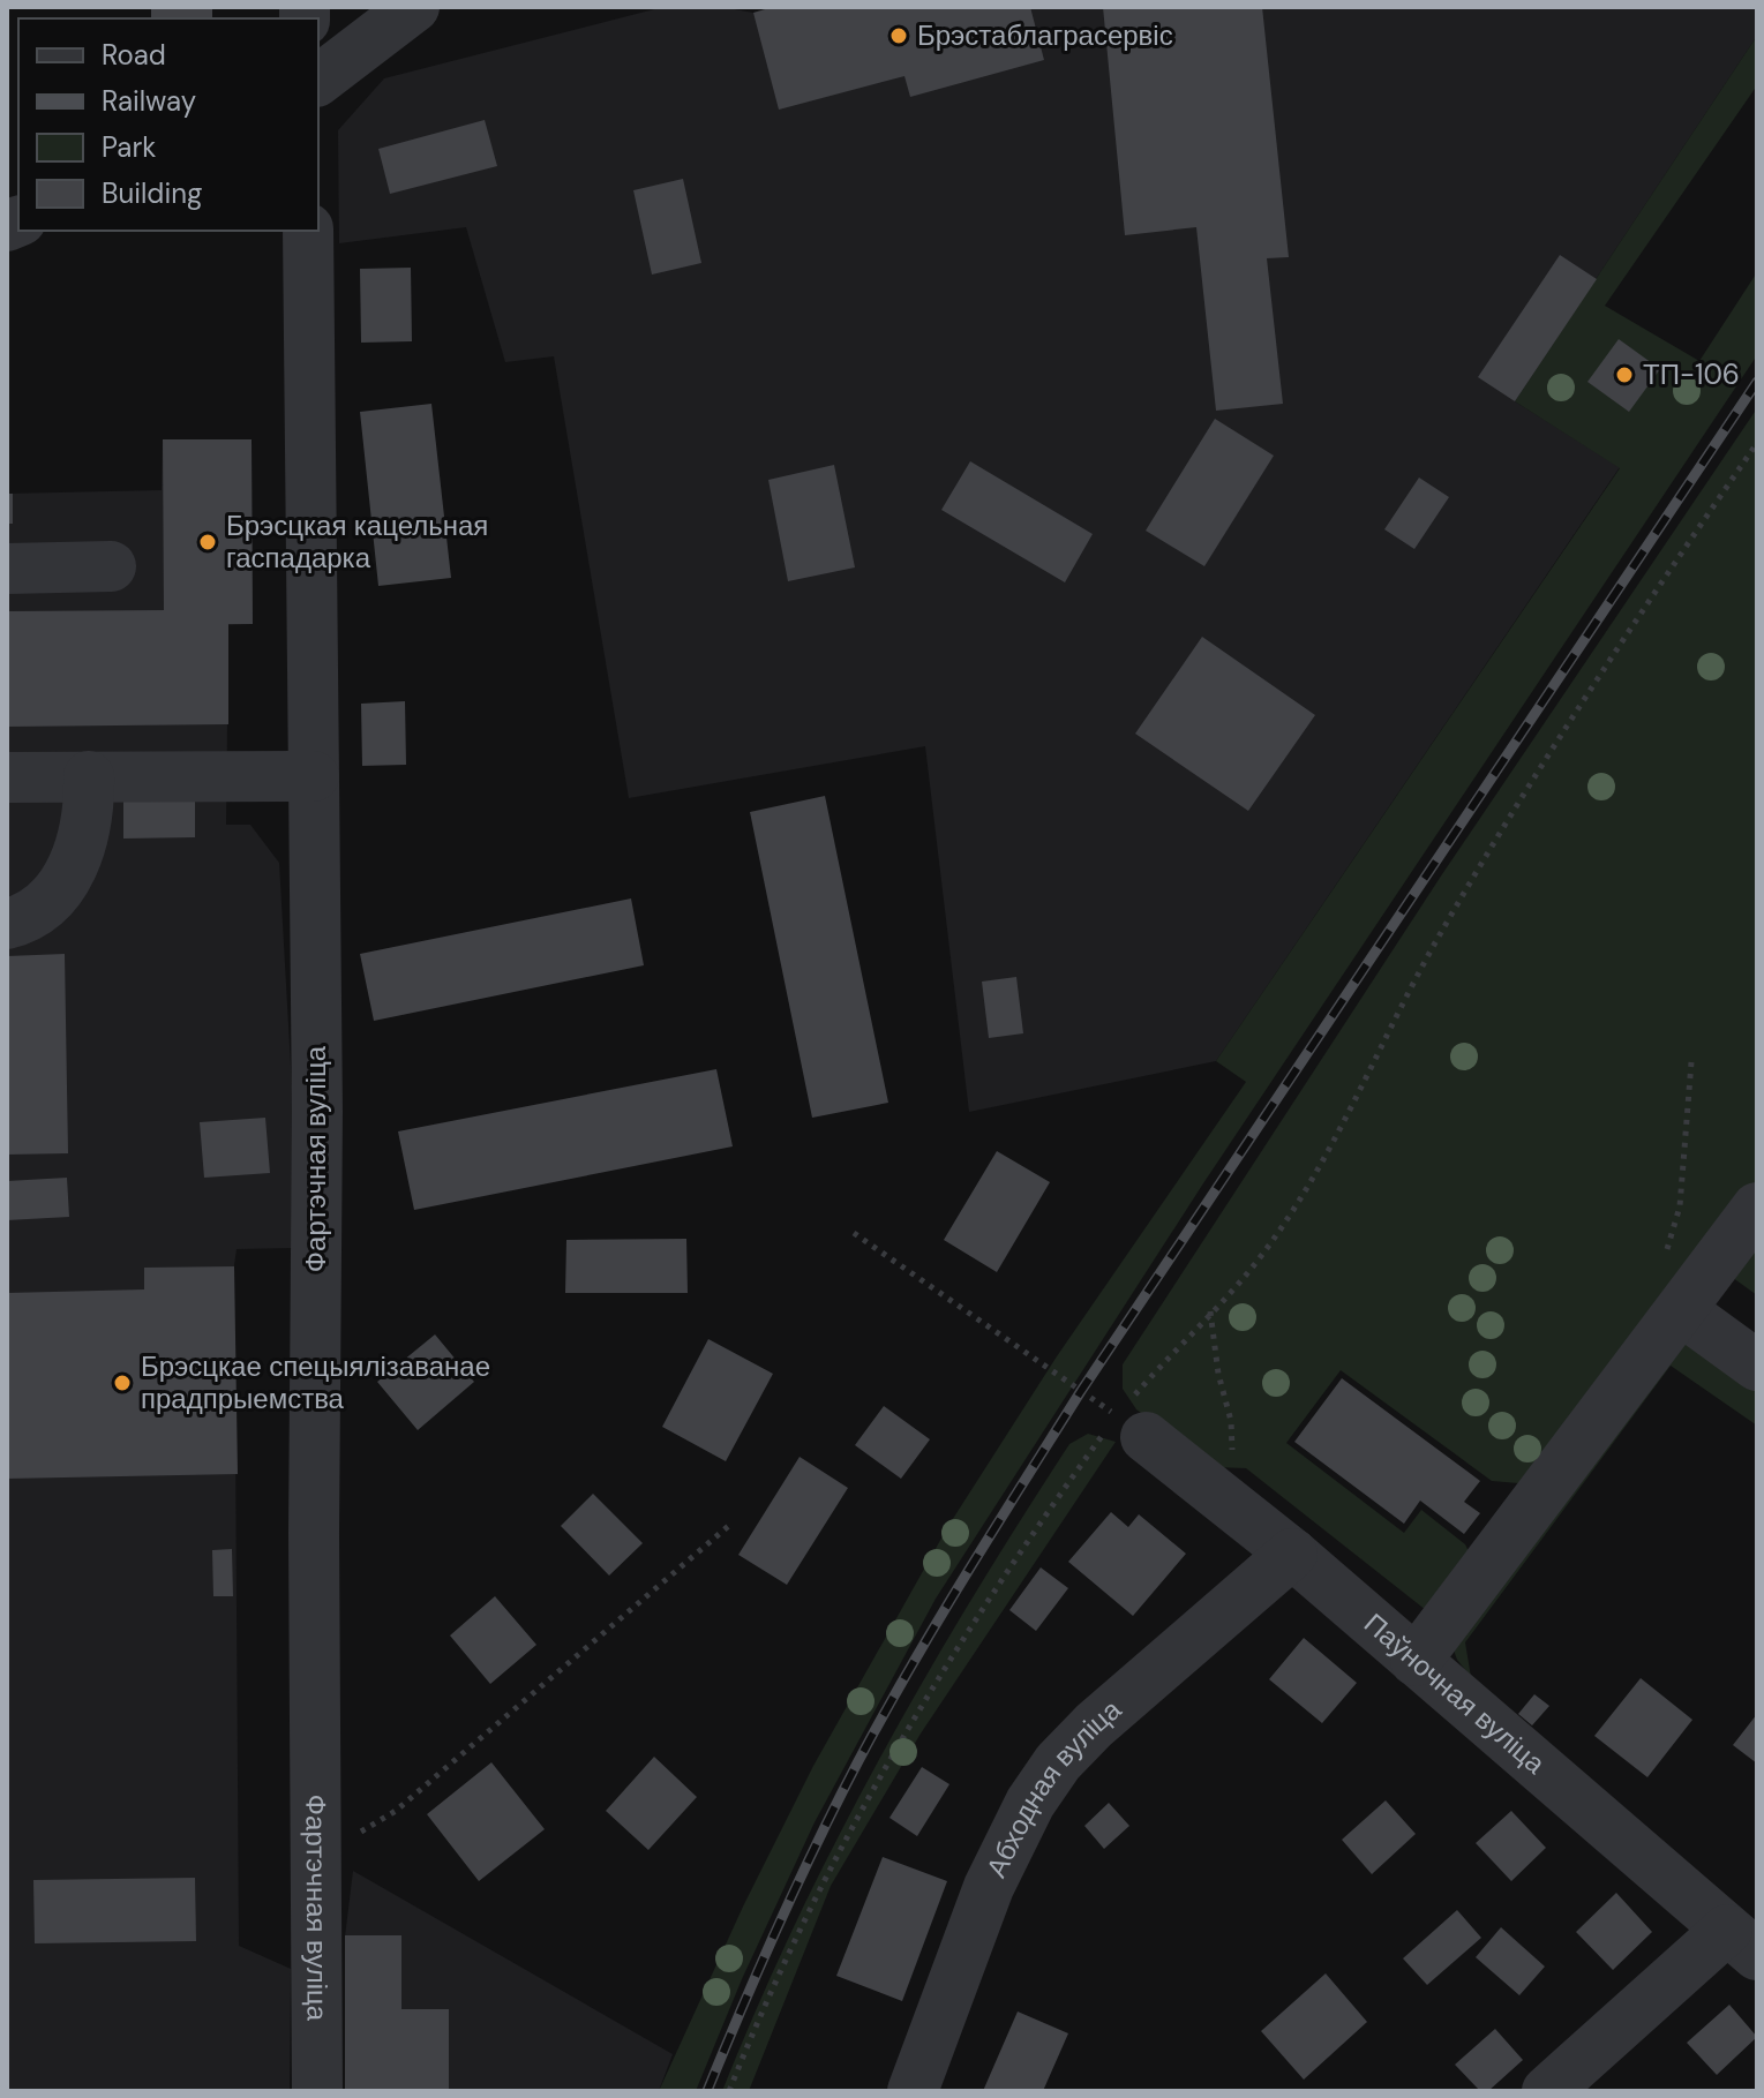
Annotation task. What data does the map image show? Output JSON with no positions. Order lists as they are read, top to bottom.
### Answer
{
  "streets": {
    "street": ["Фартэчная вуліца", "Паўночная вуліца", "Абходная вуліца"]
  },
  "crossings": [
    ["Паўночная вуліца", "Абходная вуліца"]
  ],
  "places": [
    "Брэстаблаграсервіс",
    "ТП-106",
    "Брэсцкая кацельная гаспадарка",
    "Брэсцкае спецыялізаванае прадпрыемства"
  ],
  "legend": [
    "Road",
    "Railway",
    "Park",
    "Building"
  ]
}
